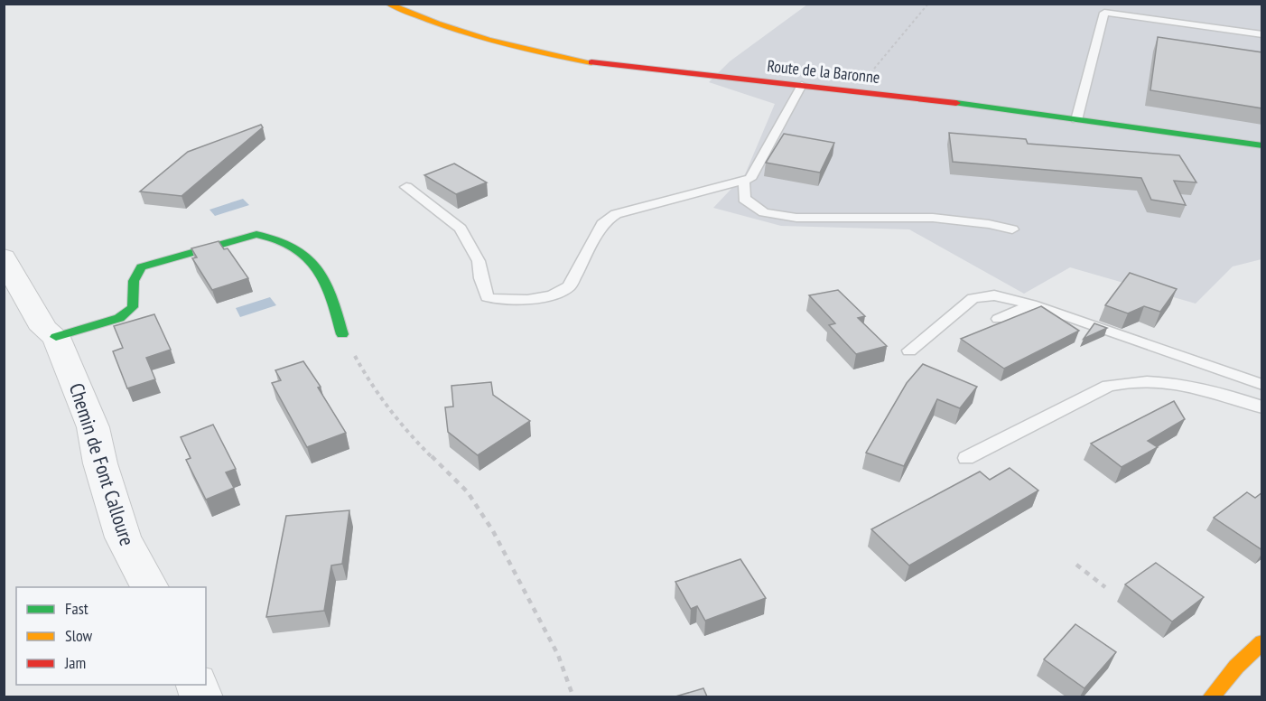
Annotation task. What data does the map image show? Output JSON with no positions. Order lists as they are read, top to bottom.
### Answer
{
  "streets": {
    "main road": ["Route de la Baronne"],
    "street": ["Chemin de Font Calloure"]
  },
  "legend": ["Fast", "Slow", "Jam"]
}
